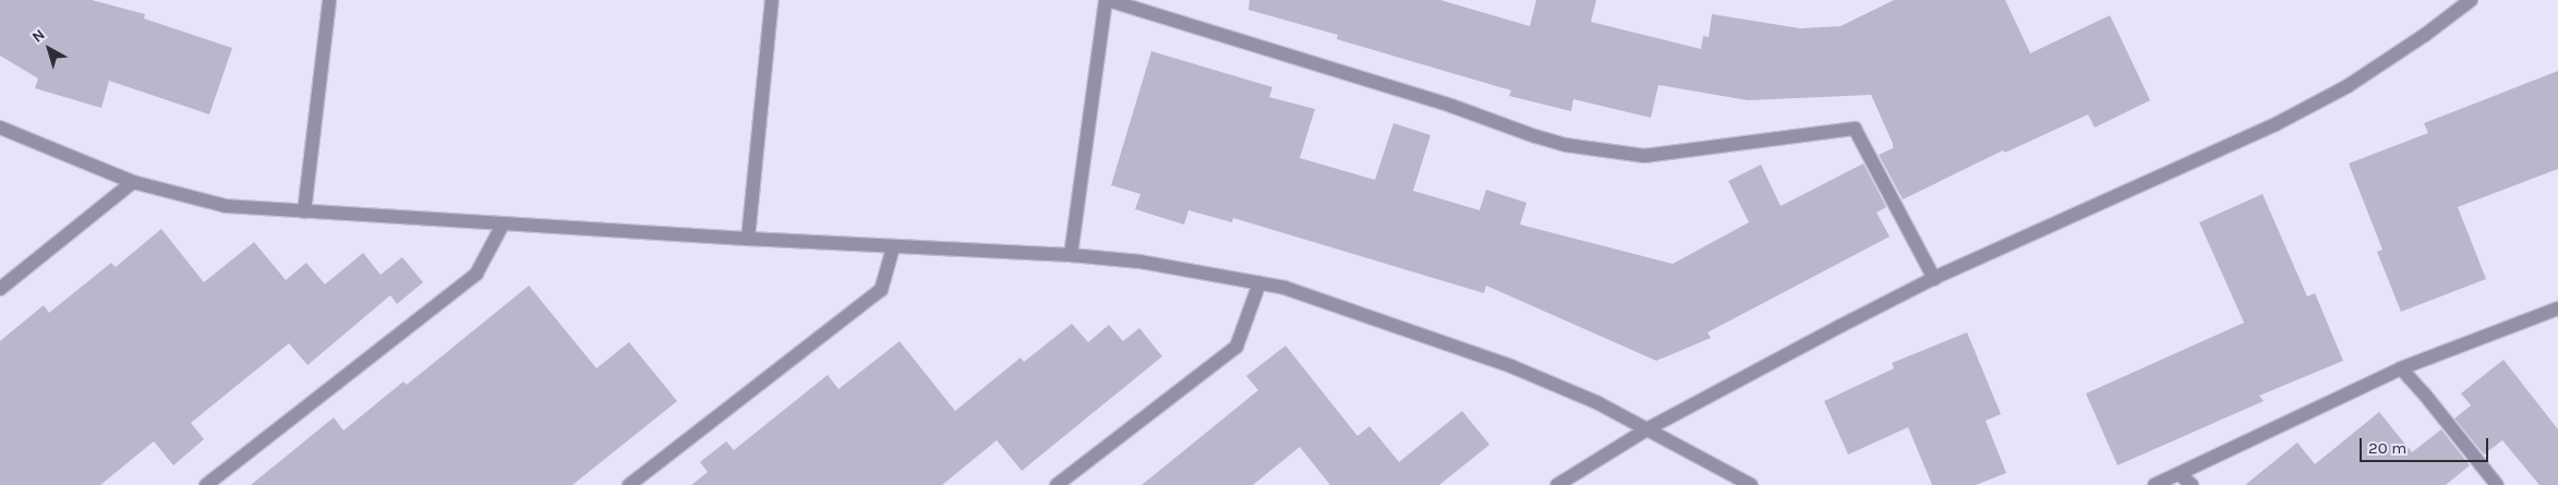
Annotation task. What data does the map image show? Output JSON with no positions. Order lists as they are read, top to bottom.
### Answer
{
  "scale_bar": "20 m",
  "north": "top left"
}
